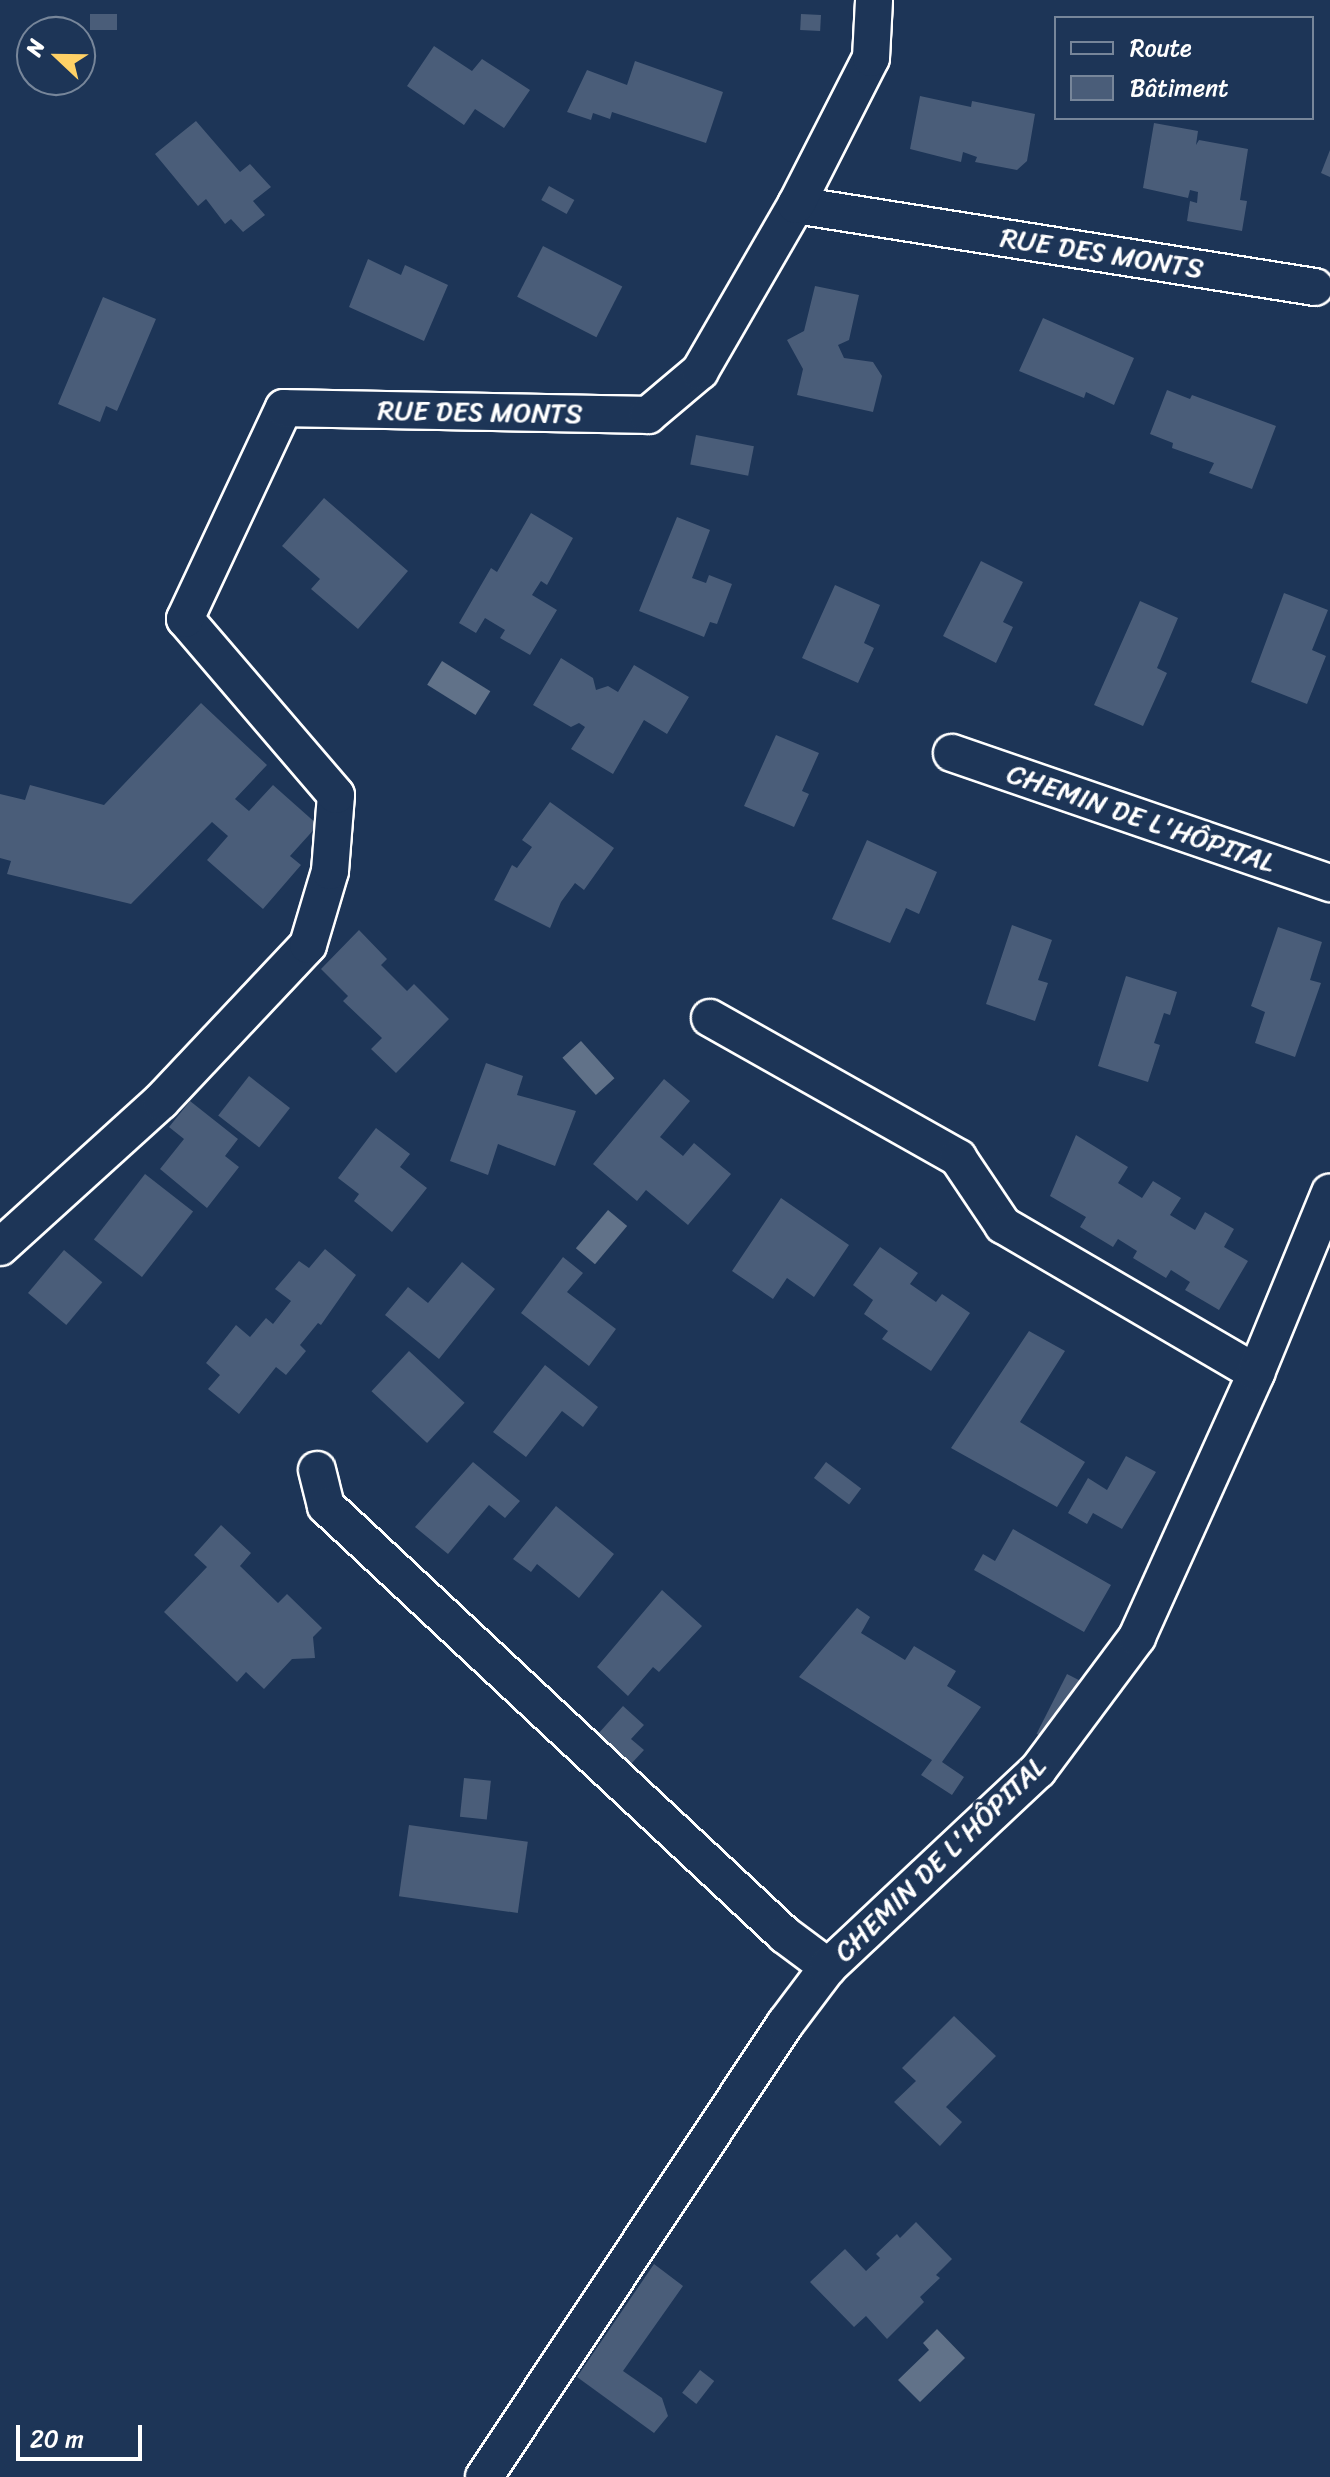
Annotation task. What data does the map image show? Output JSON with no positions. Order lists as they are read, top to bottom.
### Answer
{
  "streets": {
    "street": ["RUE DES MONTS", "CHEMIN DE L'HÔPITAL"]
  },
  "legend": ["Route", "Bâtiment"],
  "scale_bar": "20 m",
  "north": "left"
}
